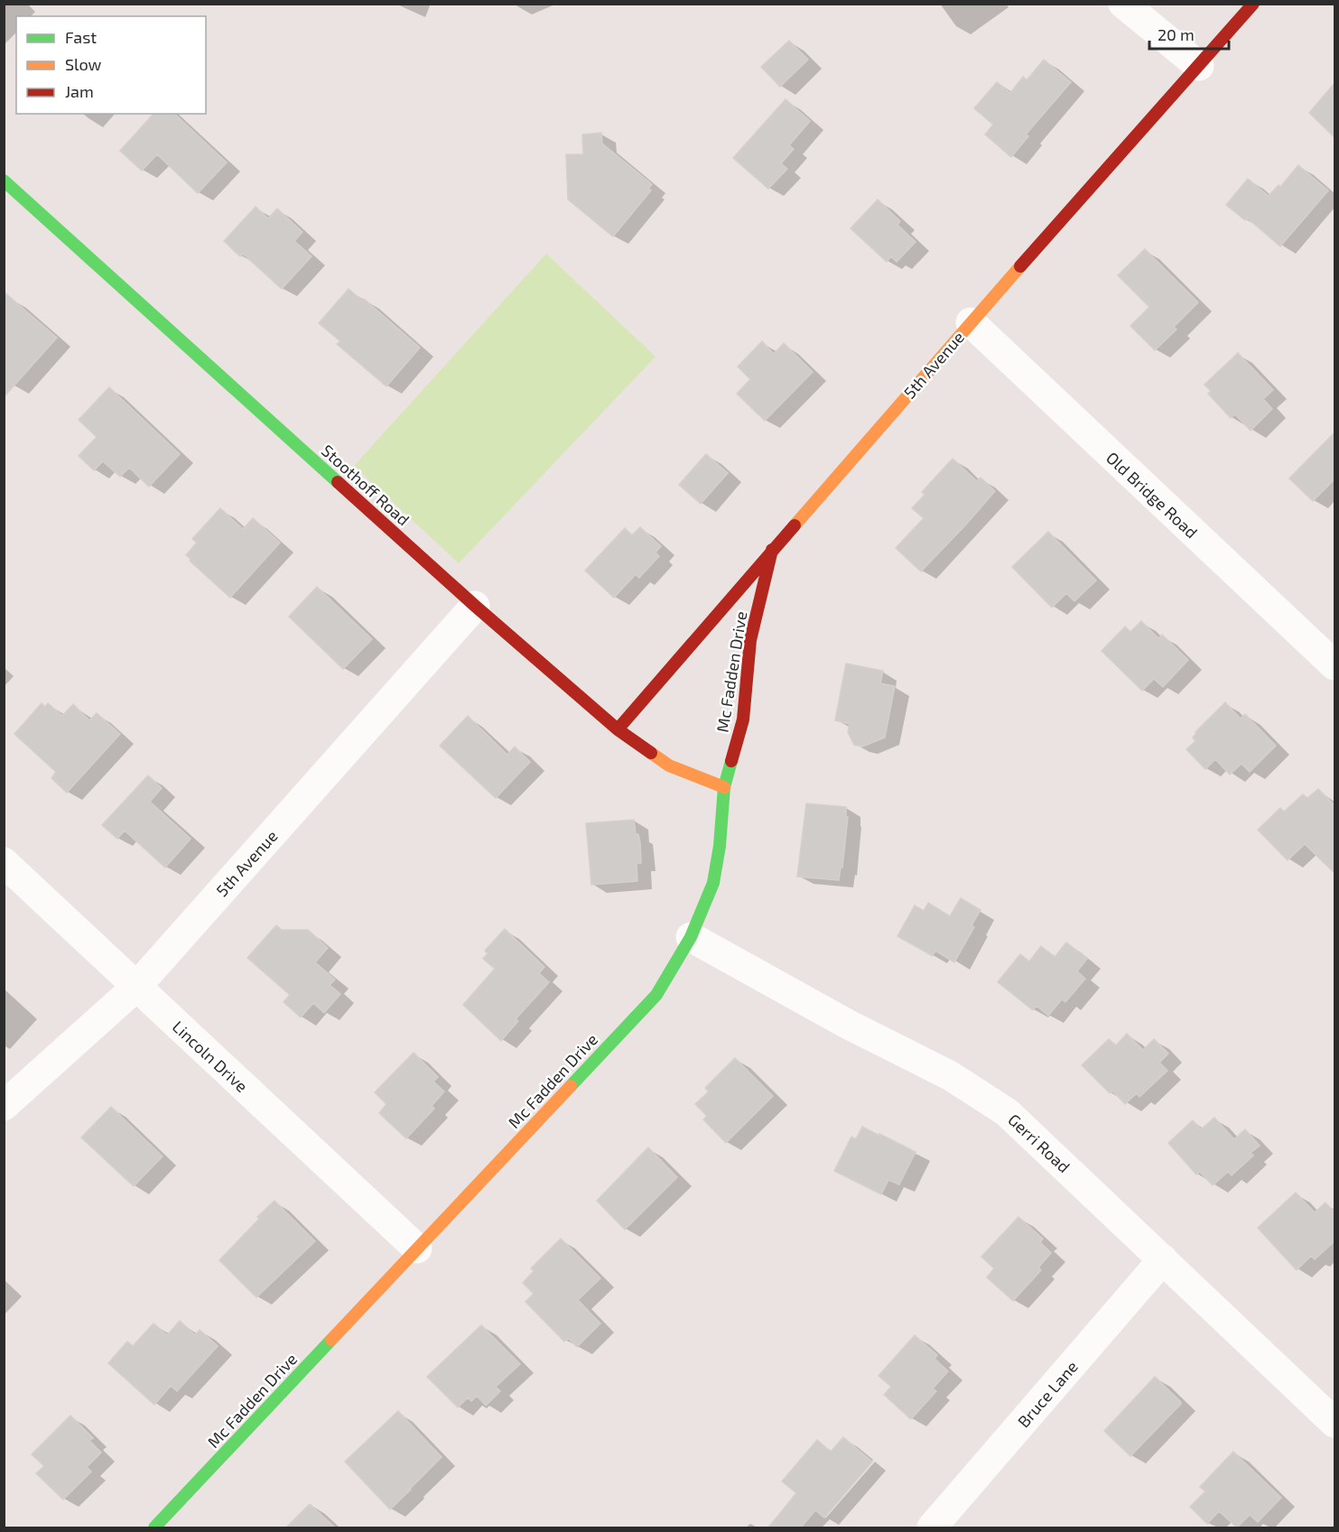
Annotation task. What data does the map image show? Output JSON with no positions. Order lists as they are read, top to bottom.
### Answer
{
  "streets": {
    "street": [
      "5th Avenue",
      "Stoothoff Road",
      "Old Bridge Road",
      "Mc Fadden Drive",
      "Lincoln Drive",
      "Gerri Road",
      "Bruce Lane"
    ]
  },
  "crossings": [
    ["5th Avenue", "Stoothoff Road"],
    ["5th Avenue", "Old Bridge Road"],
    ["5th Avenue", "Mc Fadden Drive"],
    ["5th Avenue", "Lincoln Drive"],
    ["Stoothoff Road", "Mc Fadden Drive"],
    ["Mc Fadden Drive", "Lincoln Drive"],
    ["Mc Fadden Drive", "Gerri Road"],
    ["Gerri Road", "Bruce Lane"]
  ],
  "legend": ["Fast", "Slow", "Jam"],
  "scale_bar": "20 m"
}
